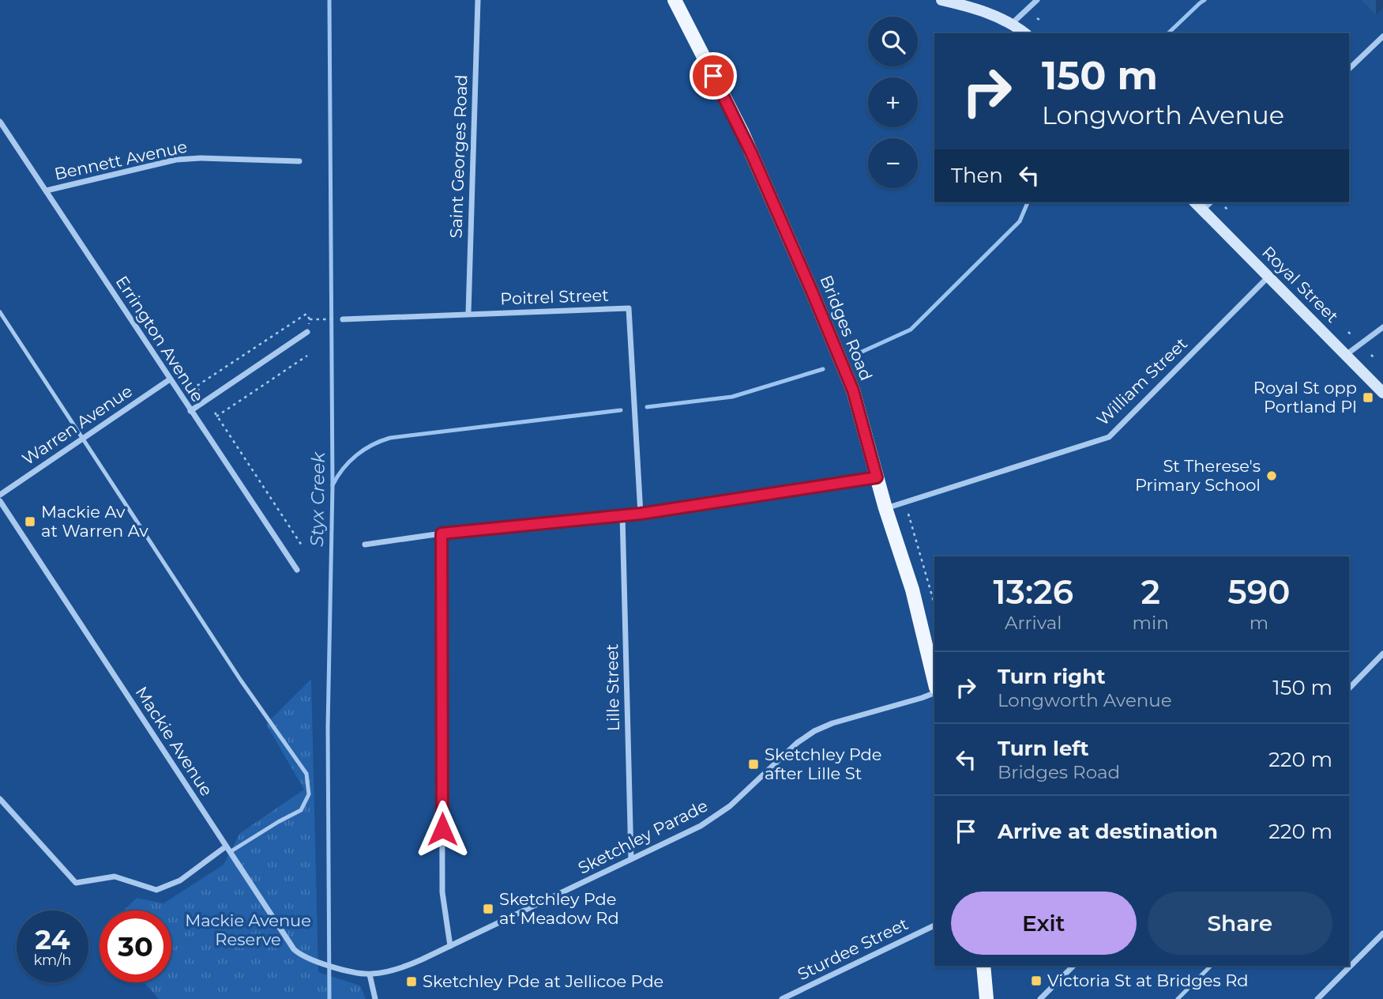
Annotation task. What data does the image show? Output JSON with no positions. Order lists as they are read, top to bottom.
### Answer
{
  "streets": {
    "main road": ["Royal Street", "Bridges Road"],
    "street": [
      "Saint Georges Road",
      "Bennett Avenue",
      "Poitrel Street",
      "Errington Avenue",
      "William Street",
      "Warren Avenue",
      "Lille Street",
      "Mackie Avenue",
      "Sketchley Parade",
      "Sturdee Street"
    ]
  },
  "crossings": [
    ["Saint Georges Road", "Poitrel Street"],
    ["Bennett Avenue", "Errington Avenue"],
    ["Royal Street", "William Street"],
    ["Bridges Road", "William Street"],
    ["Errington Avenue", "Warren Avenue"],
    ["Lille Street", "Sketchley Parade"],
    ["Mackie Avenue", "Sketchley Parade"]
  ],
  "water": ["Styx Creek"],
  "parks": ["Mackie Avenue Reserve"],
  "places": {
    "transit": [
      "Royal St opp Portland Pl",
      "Mackie Av at Warren Av",
      "Sketchley Pde after Lille St",
      "Sketchley Pde at Meadow Rd",
      "Victoria St at Bridges Rd",
      "Sketchley Pde at Jellicoe Pde"
    ],
    "other": ["St Therese's Primary School"]
  },
  "page": {
    "map_buttons": ["+", "−"],
    "turn": ["150 m", "Longworth Avenue"],
    "then": "Then",
    "eta": [
      "13:26",
      "Arrival",
      "2",
      "min",
      "590",
      "m"
    ],
    "list": [
      {
        "name": "Turn right",
        "note": "Longworth Avenue",
        "value": "150 m"
      },
      {
        "name": "Turn left",
        "note": "Bridges Road",
        "value": "220 m"
      },
      {
        "name": "Arrive at destination",
        "value": "220 m"
      }
    ],
    "buttons": ["Exit", "Share"],
    "speed": "24 km/h",
    "limit": "30"
  }
}
